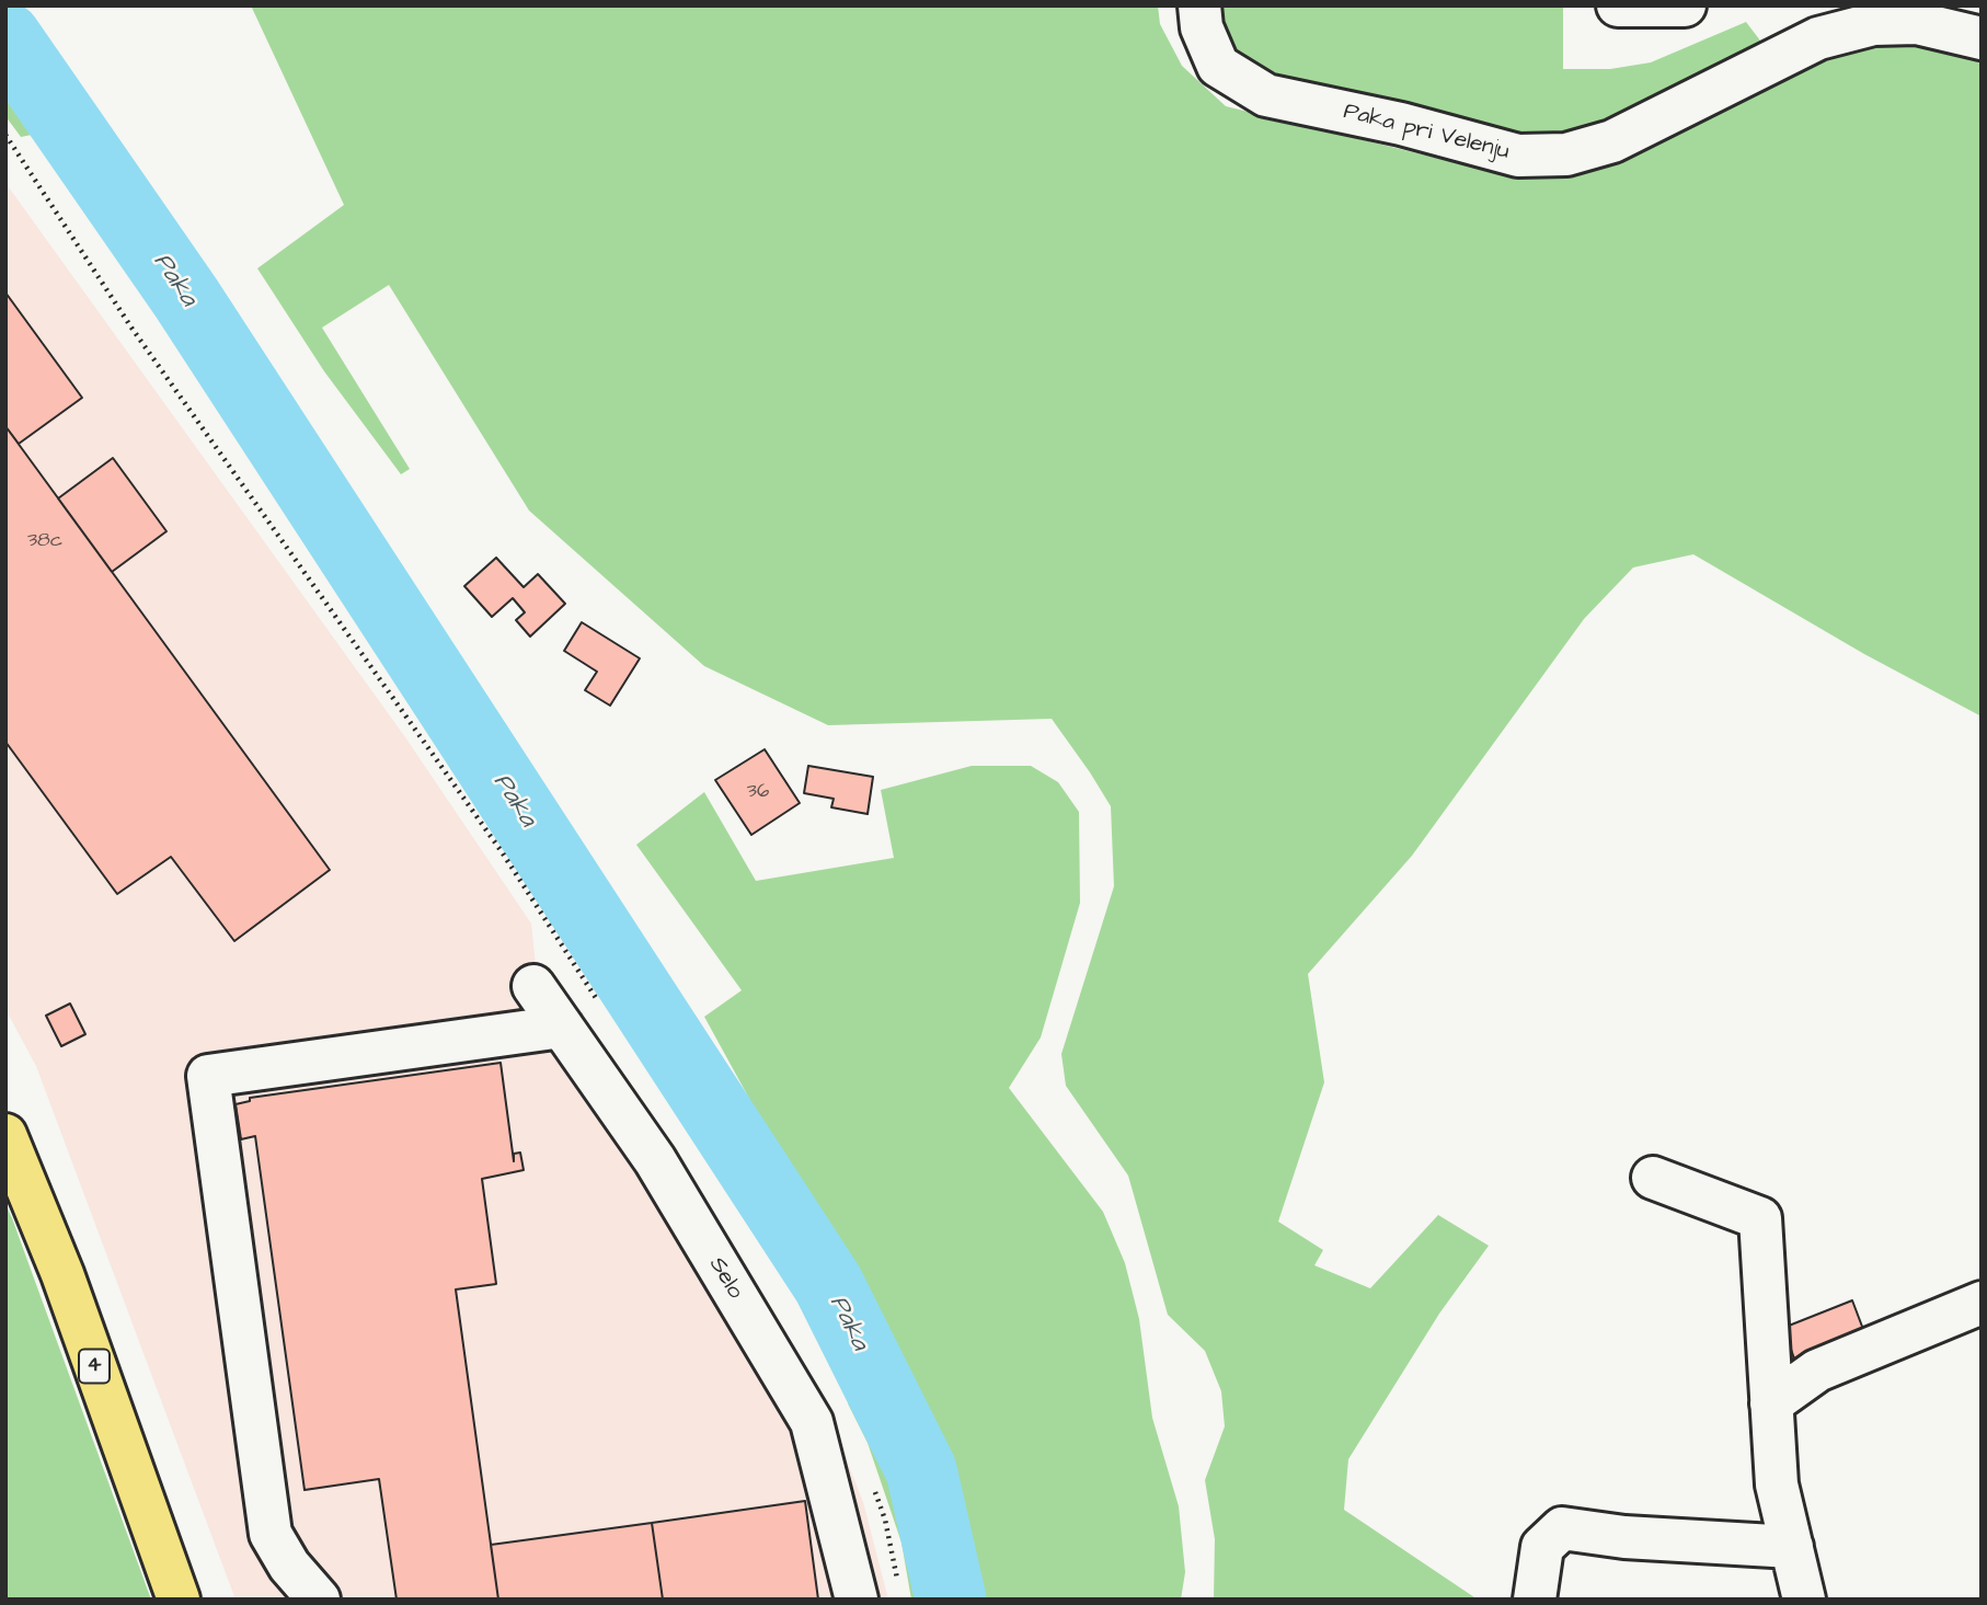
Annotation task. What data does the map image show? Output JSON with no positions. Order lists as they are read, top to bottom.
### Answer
{
  "streets": {
    "main road": ["4"],
    "street": ["Paka pri Velenju", "Selo"]
  },
  "water": ["Paka"],
  "house_numbers": ["38c", "36"]
}
